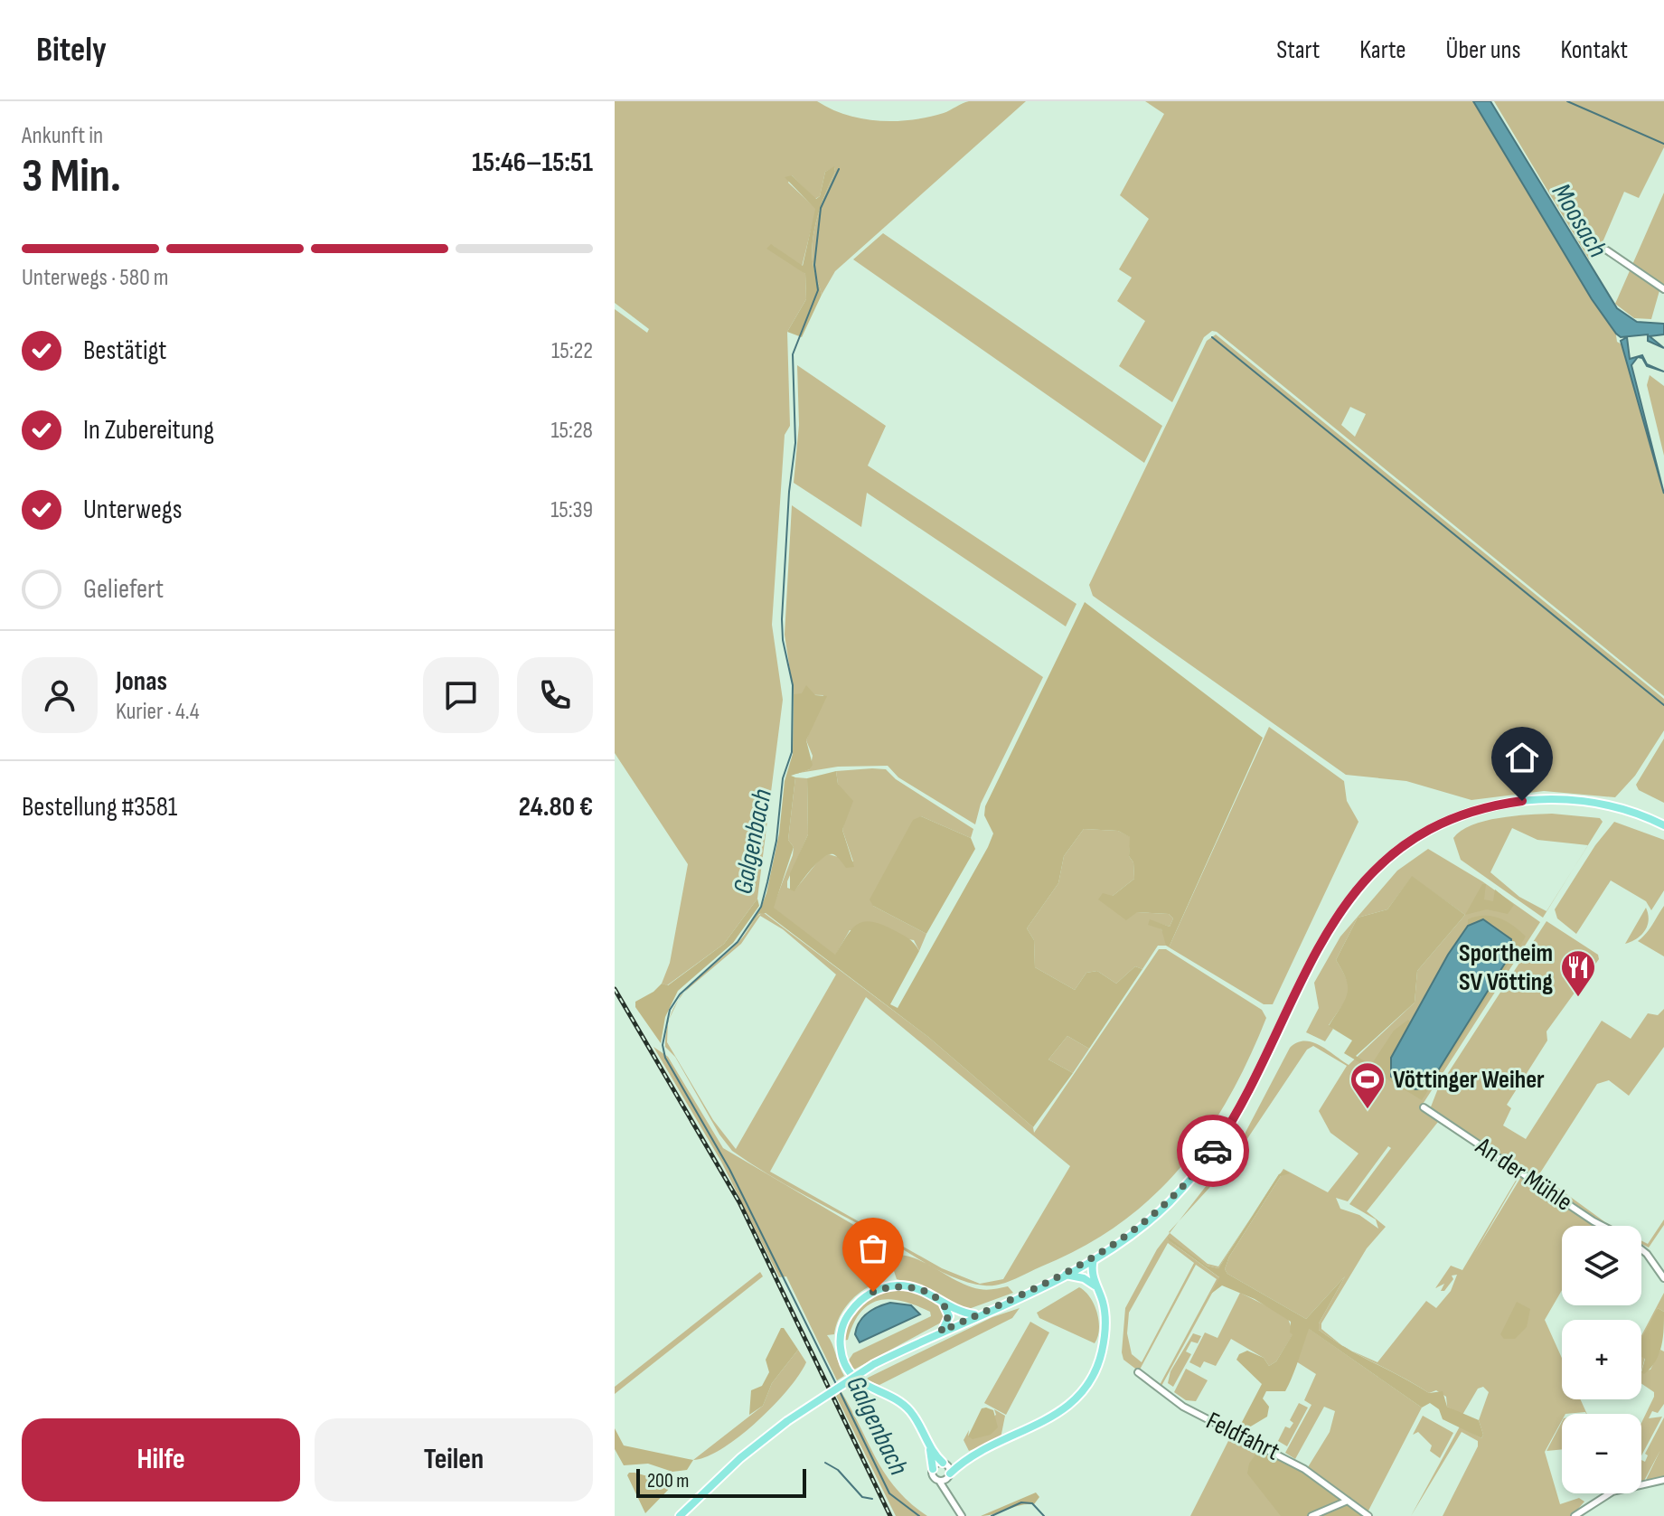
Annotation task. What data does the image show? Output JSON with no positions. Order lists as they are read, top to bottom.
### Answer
{
  "streets": {
    "street": ["An der Mühle", "Feldfahrt"]
  },
  "water": ["Moosach", "Galgenbach"],
  "places": {
    "restaurant": ["Sportheim SV Vötting"],
    "sports": ["Vöttinger Weiher"]
  },
  "scale_bar": "200 m",
  "page": {
    "header": "Bitely",
    "nav": [
      "Start",
      "Karte",
      "Über uns",
      "Kontakt"
    ],
    "heading": ["3 Min.", "Ankunft in", "15:46–15:51"],
    "panel": [
      "Jonas",
      "Kurier · 4.4",
      "Bestellung #3581",
      "24.80 €"
    ],
    "bar": "Unterwegs · 580 m",
    "list": [
      ["Bestätigt", "15:22"],
      ["In Zubereitung", "15:28"],
      ["Unterwegs", "15:39"],
      "Geliefert"
    ],
    "map_buttons": ["+", "−"],
    "buttons": ["Hilfe", "Teilen"],
    "scale": "200 m"
  }
}
